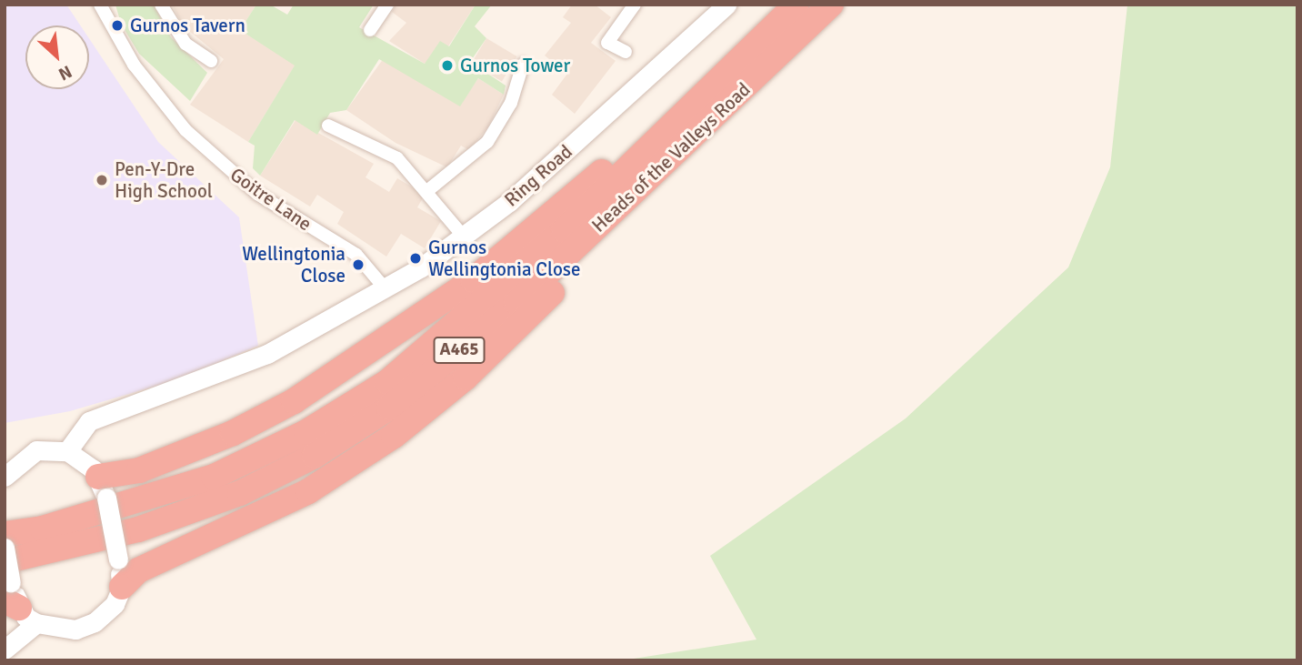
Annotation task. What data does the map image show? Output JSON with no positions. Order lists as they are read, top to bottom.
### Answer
{
  "streets": {
    "highway": ["Heads of the Valleys Road", "A465"],
    "street": ["Ring Road", "Goitre Lane"]
  },
  "crossings": [
    ["Ring Road", "Goitre Lane"]
  ],
  "places": [
    "Gurnos Tavern",
    "Gurnos Tower",
    "Pen-Y-Dre High School",
    "Gurnos Wellingtonia Close",
    "Wellingtonia Close"
  ],
  "north": "bottom right"
}
